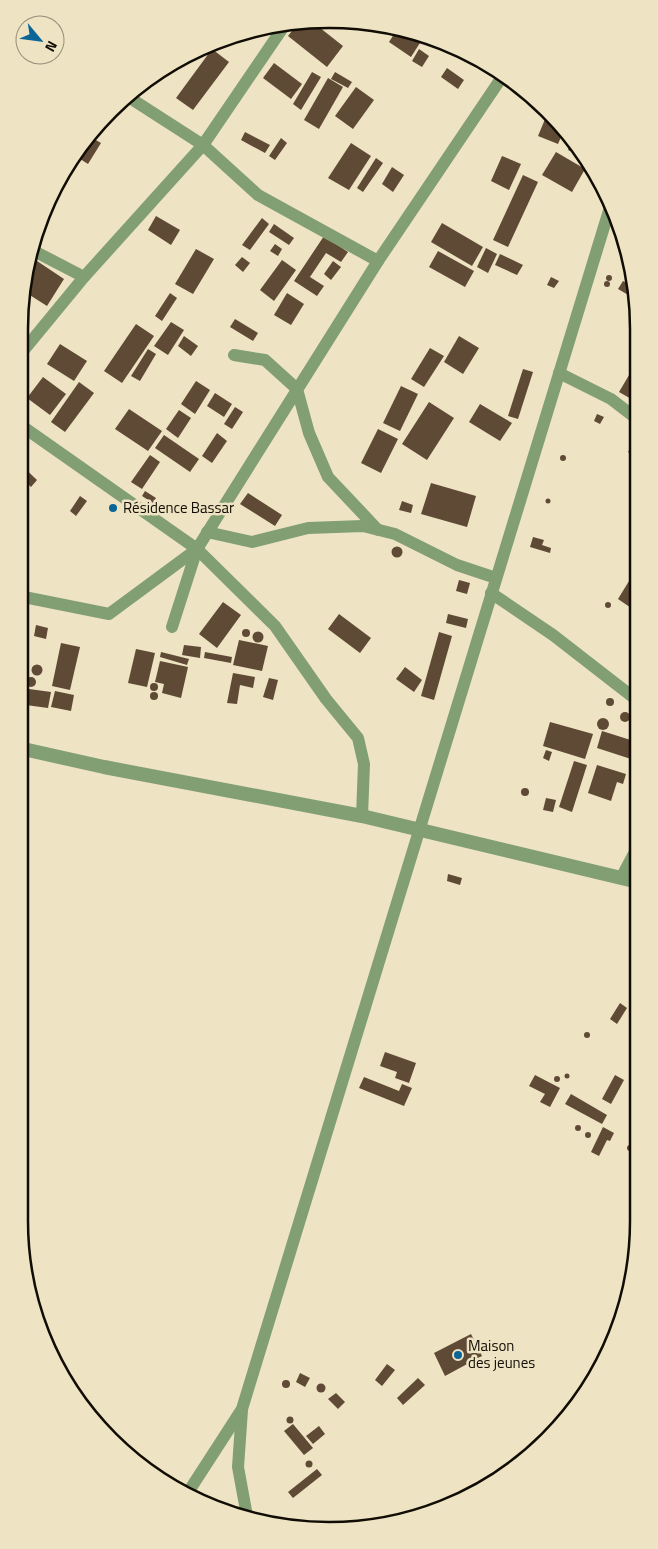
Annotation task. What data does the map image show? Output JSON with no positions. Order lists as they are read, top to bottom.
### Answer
{
  "places": ["Résidence Bassar", "Maison des jeunes"],
  "north": "bottom right"
}
